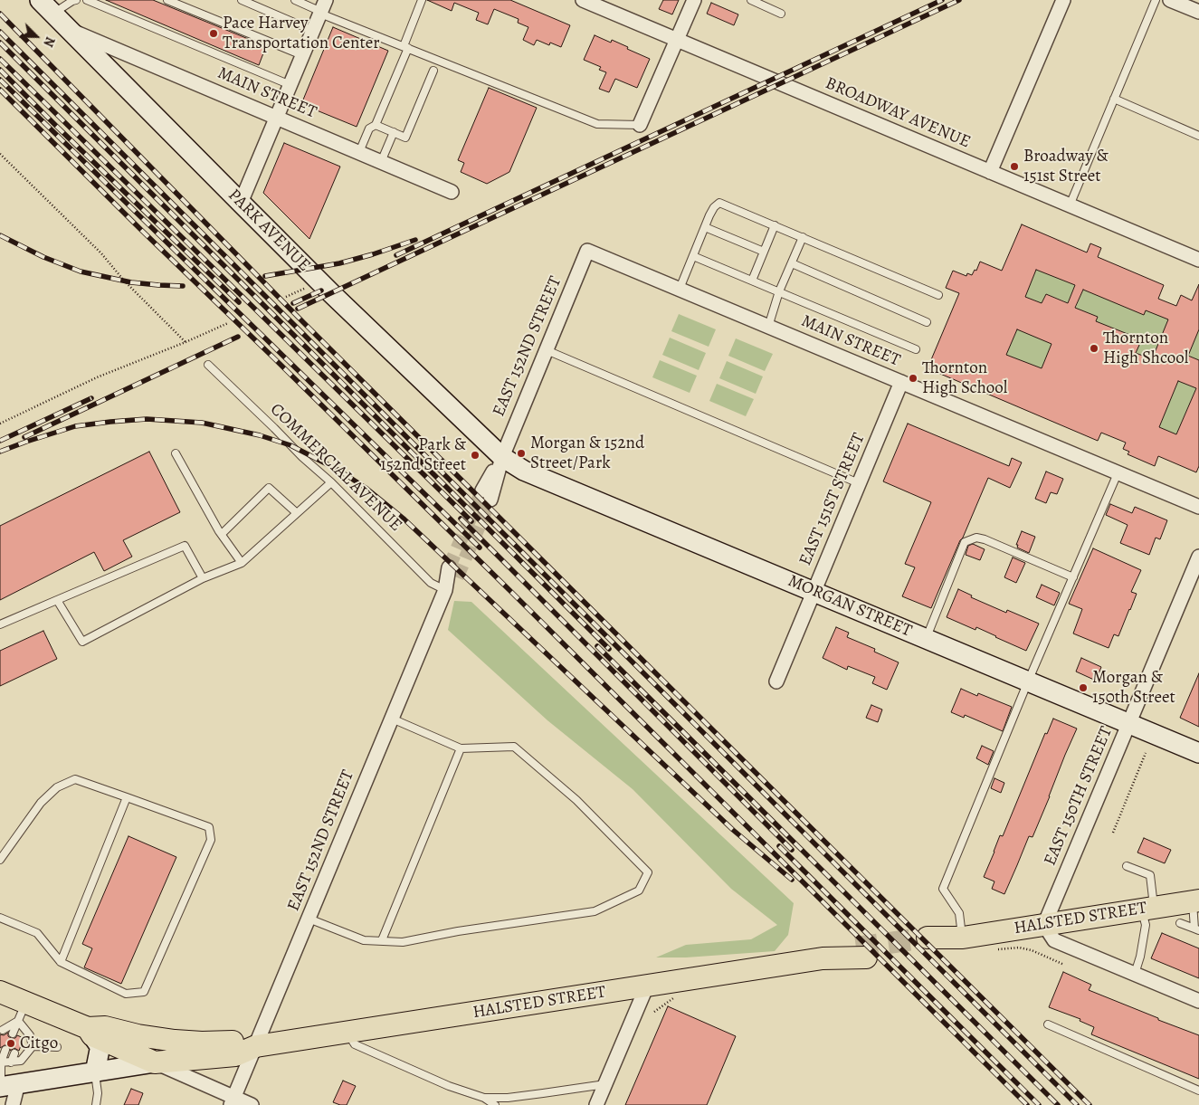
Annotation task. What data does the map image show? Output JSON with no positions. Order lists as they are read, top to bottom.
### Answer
{
  "streets": {
    "main road": ["HALSTED STREET"],
    "street": [
      "MAIN STREET",
      "BROADWAY AVENUE",
      "PARK AVENUE",
      "EAST 152ND STREET",
      "EAST 151ST STREET",
      "MORGAN STREET",
      "EAST 150TH STREET"
    ],
    "lane": ["COMMERCIAL AVENUE"]
  },
  "crossings": [
    ["MAIN STREET", "PARK AVENUE"],
    ["MAIN STREET", "EAST 152ND STREET"],
    ["MAIN STREET", "EAST 151ST STREET"],
    ["PARK AVENUE", "EAST 152ND STREET"],
    ["PARK AVENUE", "MORGAN STREET"],
    ["EAST 152ND STREET", "COMMERCIAL AVENUE"],
    ["EAST 152ND STREET", "MORGAN STREET"],
    ["EAST 152ND STREET", "HALSTED STREET"],
    ["EAST 151ST STREET", "MORGAN STREET"],
    ["MORGAN STREET", "EAST 150TH STREET"],
    ["EAST 150TH STREET", "HALSTED STREET"]
  ],
  "places": [
    "Pace Harvey Transportation Center",
    "Broadway & 151st Street",
    "Thornton High Shcool",
    "Thornton High School",
    "Morgan & 152nd Street/Park",
    "Park & 152nd Street",
    "Morgan & 150th Street",
    "Citgo"
  ],
  "north": "bottom right"
}
